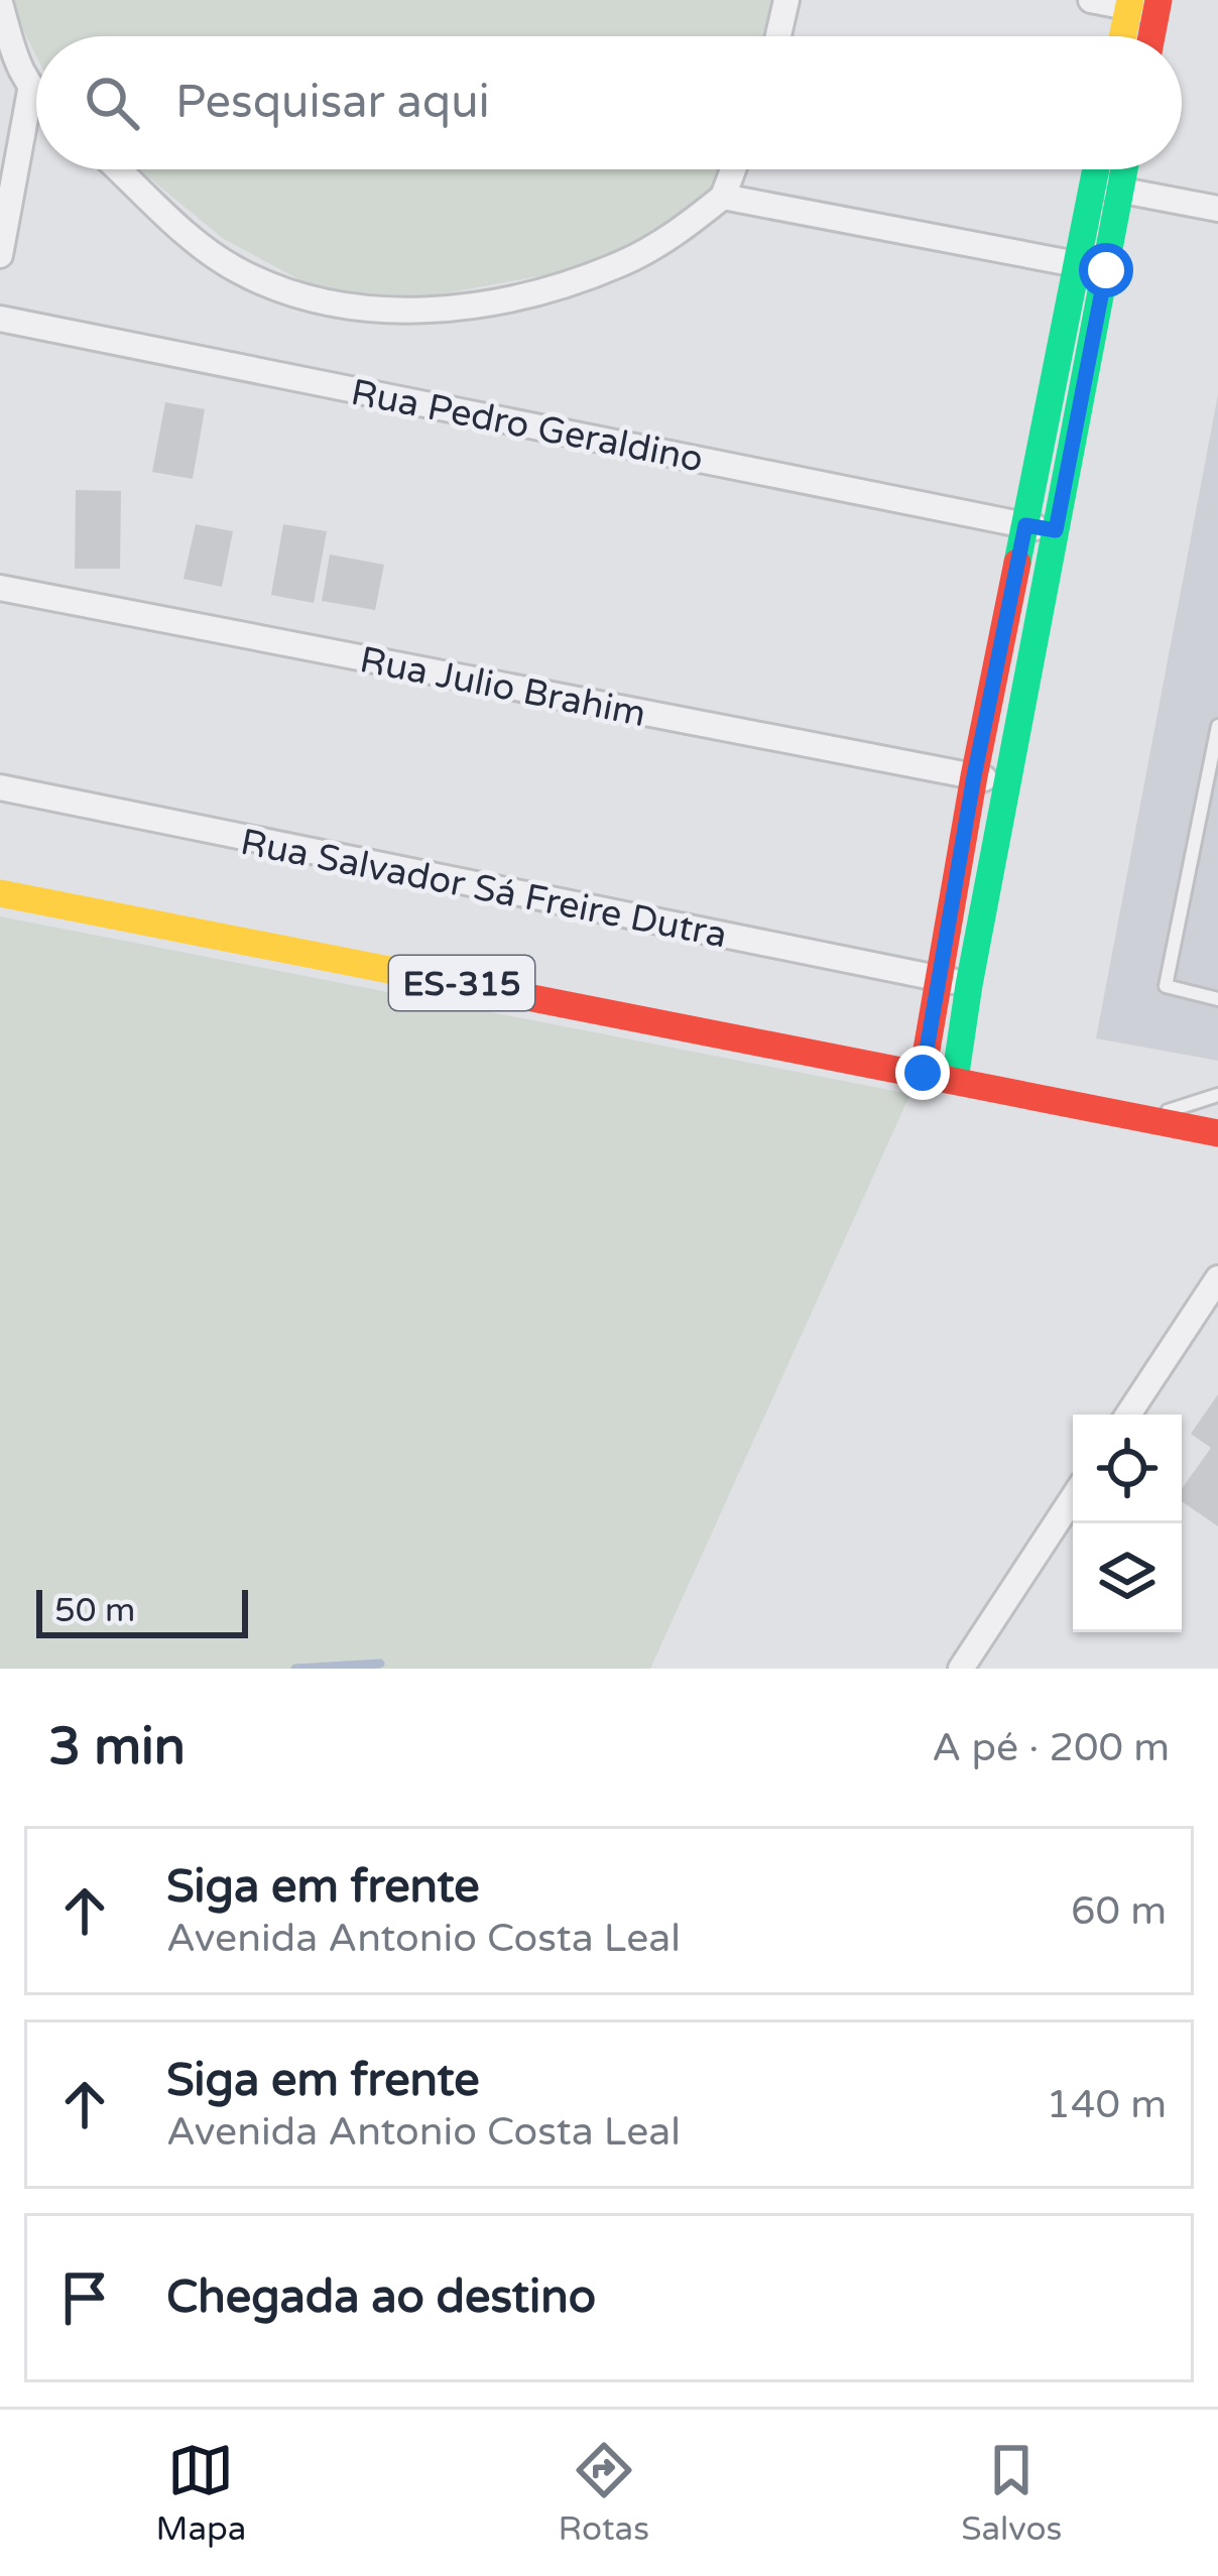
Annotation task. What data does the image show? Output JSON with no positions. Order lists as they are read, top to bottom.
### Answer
{
  "streets": {
    "street": [
      "Rua Pedro Geraldino",
      "Rua Julio Brahim",
      "Rua Salvador Sá Freire Dutra",
      "ES-315"
    ]
  },
  "scale_bar": "50 m",
  "page": {
    "search": "Pesquisar aqui",
    "scale": "50 m",
    "heading": ["3 min", "A pé · 200 m"],
    "list": [
      ["Siga em frente", "Avenida Antonio Costa Leal", "60 m"],
      ["Siga em frente", "Avenida Antonio Costa Leal", "140 m"],
      "Chegada ao destino"
    ],
    "nav": ["Mapa", "Rotas", "Salvos"]
  }
}
